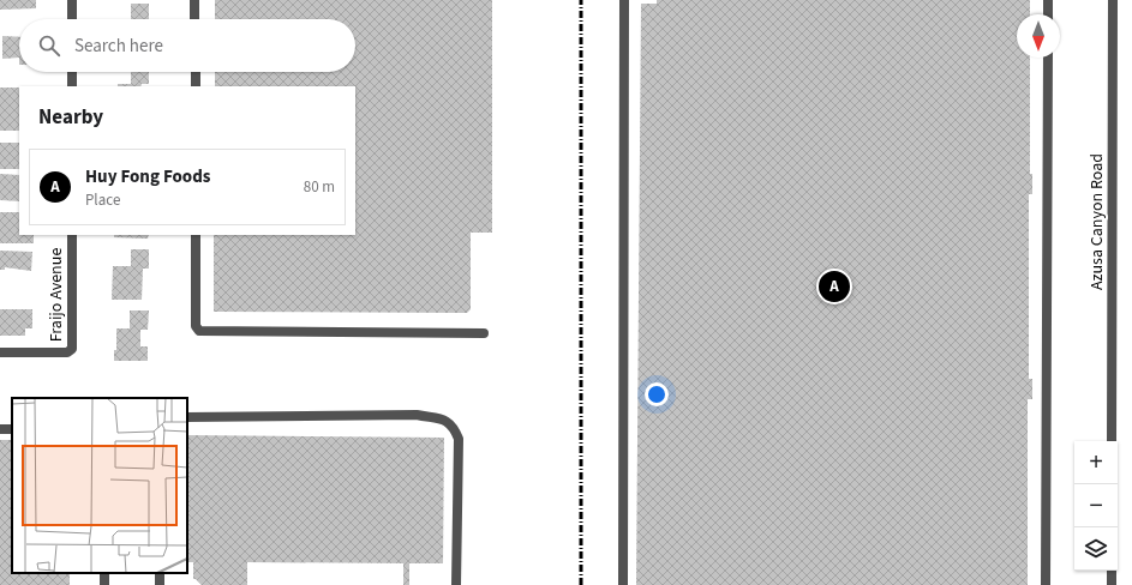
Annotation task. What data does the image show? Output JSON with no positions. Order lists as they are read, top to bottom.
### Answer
{
  "streets": {
    "street": ["Azusa Canyon Road", "Fraijo Avenue"]
  },
  "north": "bottom",
  "page": {
    "search": "Search here",
    "heading": "Nearby",
    "list": [
      {
        "mark": "A",
        "name": "Huy Fong Foods",
        "note": "Place",
        "value": "80 m"
      }
    ],
    "pins": "A",
    "map_buttons": ["+", "−"]
  }
}
